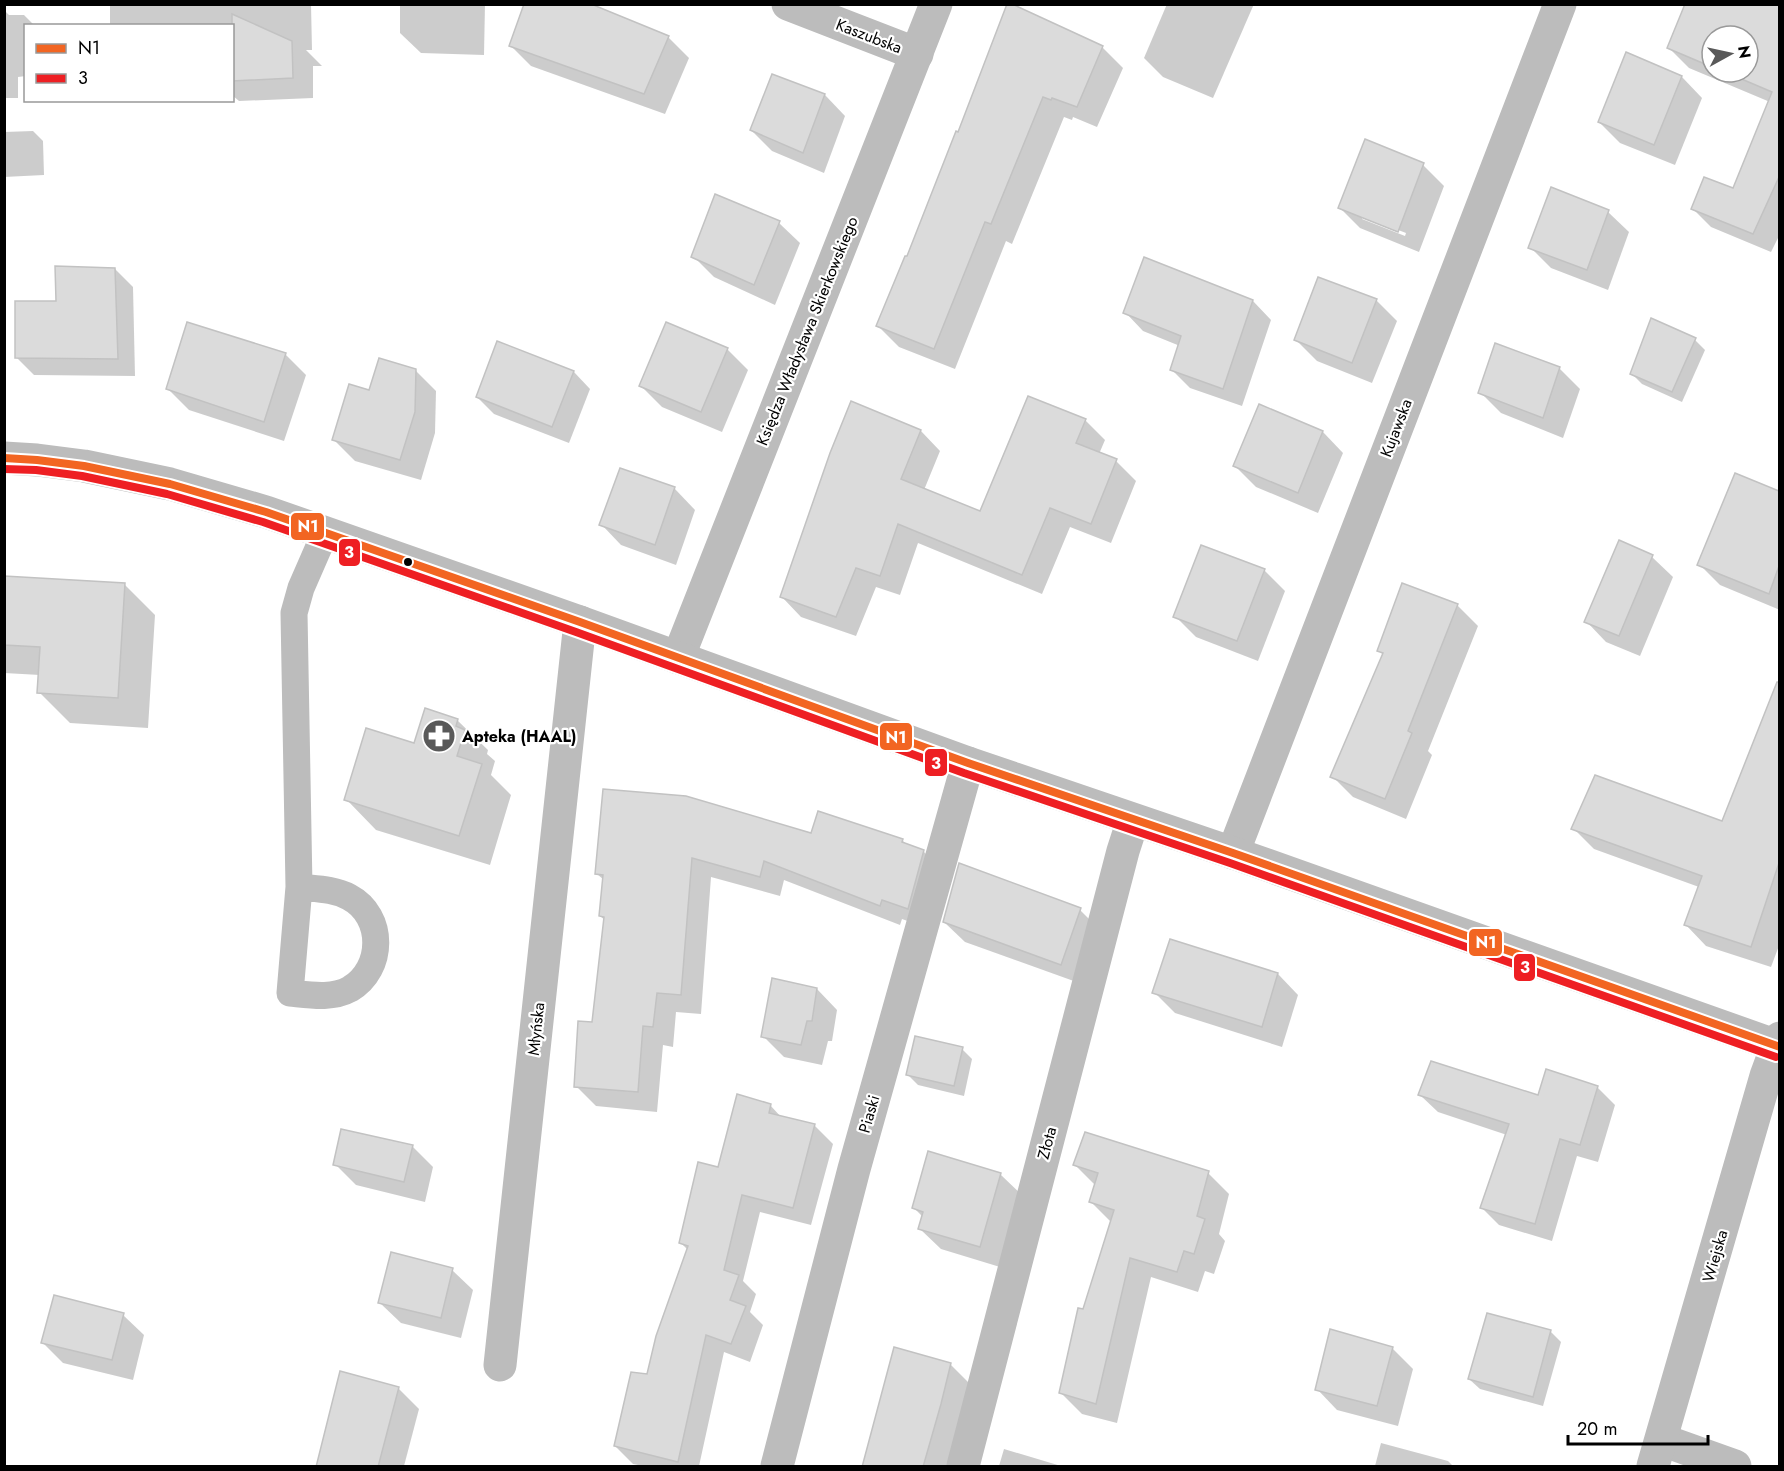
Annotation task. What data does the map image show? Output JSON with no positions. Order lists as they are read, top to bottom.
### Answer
{
  "streets": {
    "street": [
      "Kaszubska",
      "Księdza Władysława Skierkowskiego",
      "Kujawska",
      "Młyńska",
      "Piaski",
      "Złota",
      "Wiejska"
    ]
  },
  "crossings": [
    ["Kaszubska", "Księdza Władysława Skierkowskiego"]
  ],
  "places": {
    "pharmacy": ["Apteka (HAAL)"]
  },
  "lines": ["transit line N1", "transit line 3"],
  "legend": ["N1", "3"],
  "scale_bar": "20 m",
  "north": "right"
}
